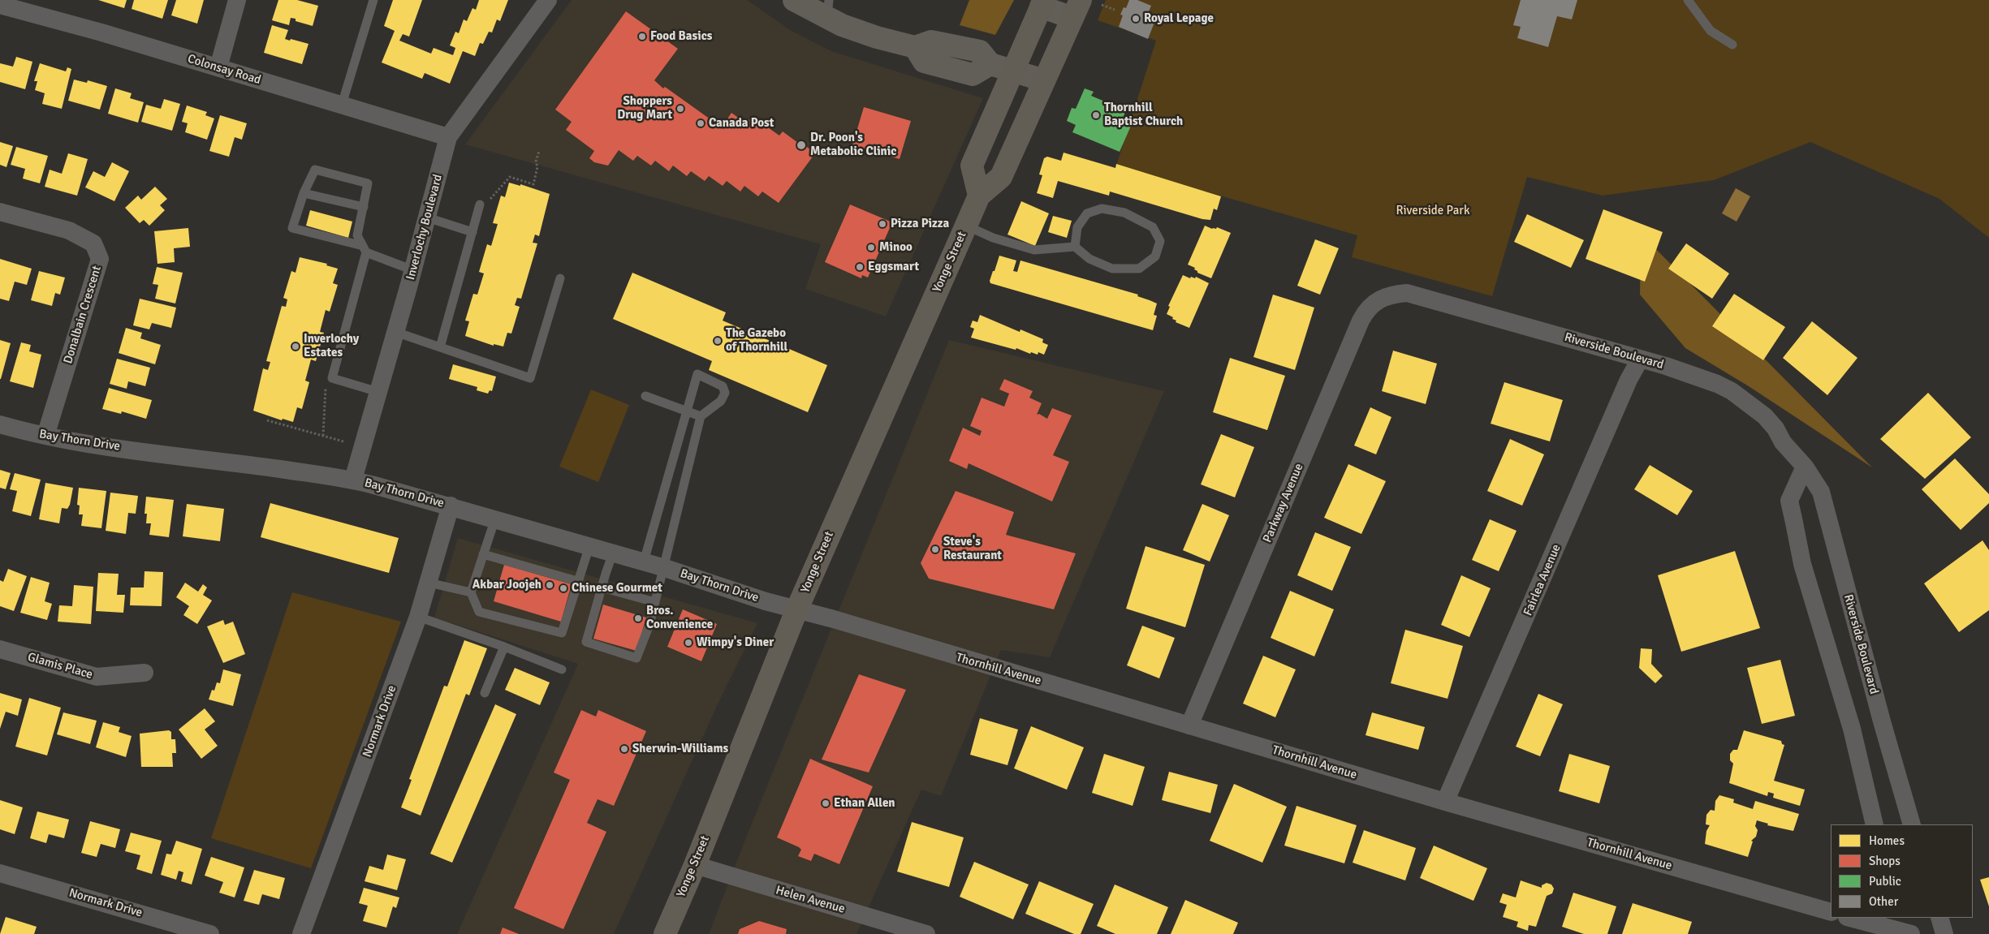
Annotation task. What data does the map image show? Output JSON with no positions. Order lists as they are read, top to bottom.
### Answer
{
  "streets": {
    "main road": ["Yonge Street"],
    "street": [
      "Colonsay Road",
      "Inverlochy Boulevard",
      "Donalbain Crescent",
      "Riverside Boulevard",
      "Bay Thorn Drive",
      "Parkway Avenue",
      "Fairlea Avenue",
      "Glamis Place",
      "Thornhill Avenue",
      "Normark Drive",
      "Helen Avenue"
    ]
  },
  "crossings": [
    ["Colonsay Road", "Inverlochy Boulevard"],
    ["Inverlochy Boulevard", "Bay Thorn Drive"],
    ["Yonge Street", "Bay Thorn Drive"],
    ["Yonge Street", "Thornhill Avenue"],
    ["Yonge Street", "Helen Avenue"],
    ["Donalbain Crescent", "Bay Thorn Drive"],
    ["Riverside Boulevard", "Parkway Avenue"],
    ["Riverside Boulevard", "Fairlea Avenue"],
    ["Bay Thorn Drive", "Thornhill Avenue"],
    ["Bay Thorn Drive", "Normark Drive"],
    ["Parkway Avenue", "Thornhill Avenue"],
    ["Fairlea Avenue", "Thornhill Avenue"]
  ],
  "parks": ["Riverside Park"],
  "places": [
    "Royal Lepage",
    "Food Basics",
    "Shoppers Drug Mart",
    "Thornhill Baptist Church",
    "Canada Post",
    "Dr. Poon's Metabolic Clinic",
    "Pizza Pizza",
    "Minoo",
    "Eggsmart",
    "The Gazebo of Thornhill",
    "Inverlochy Estates",
    "Steve's Restaurant",
    "Akbar Joojeh",
    "Chinese Gourmet",
    "Bros. Convenience",
    "Wimpy's Diner",
    "Sherwin-Williams",
    "Ethan Allen"
  ],
  "legend": [
    "Homes",
    "Shops",
    "Public",
    "Other"
  ]
}
